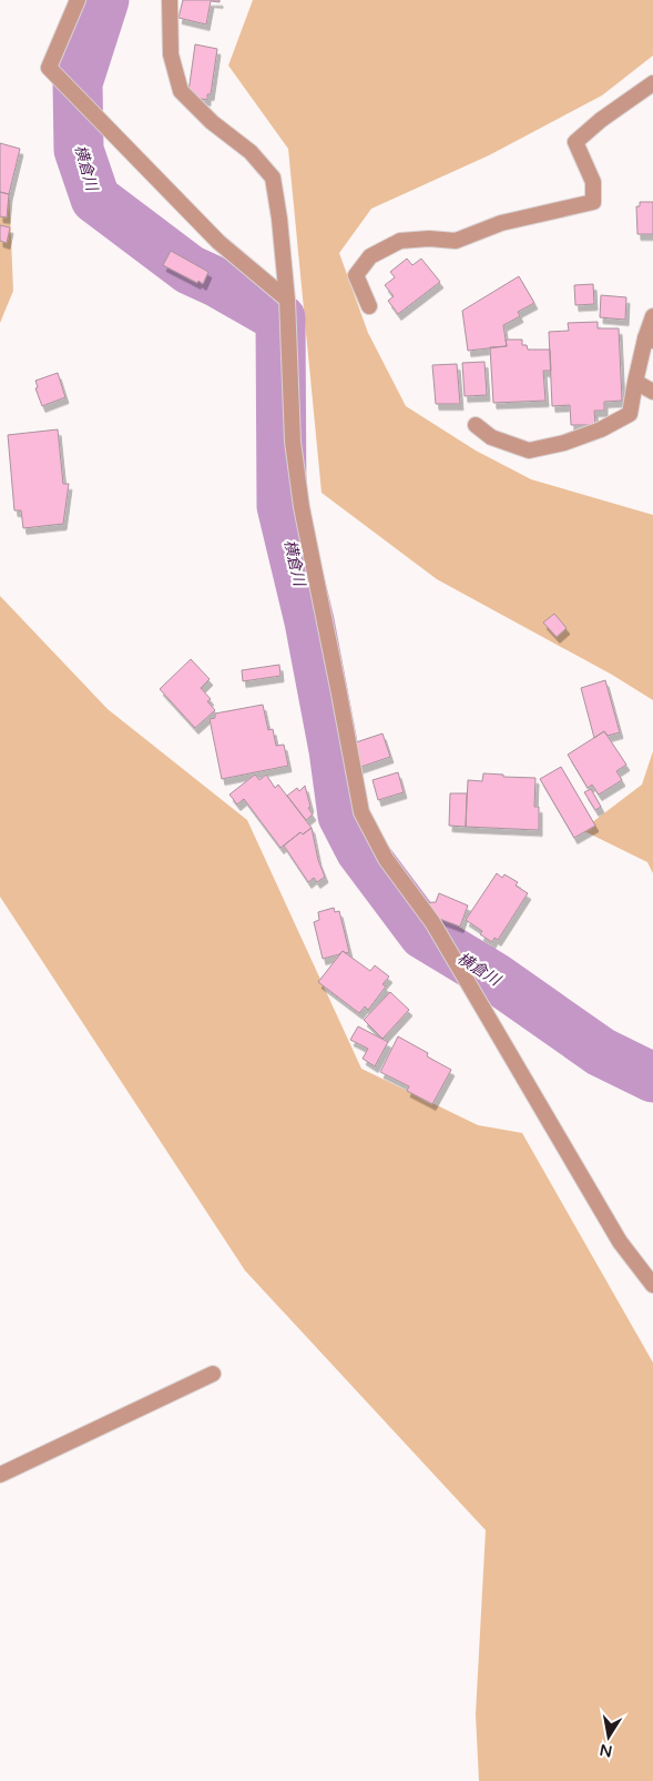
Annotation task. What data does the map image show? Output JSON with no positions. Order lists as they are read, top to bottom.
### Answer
{
  "water": ["横倉川"],
  "north": "bottom"
}
